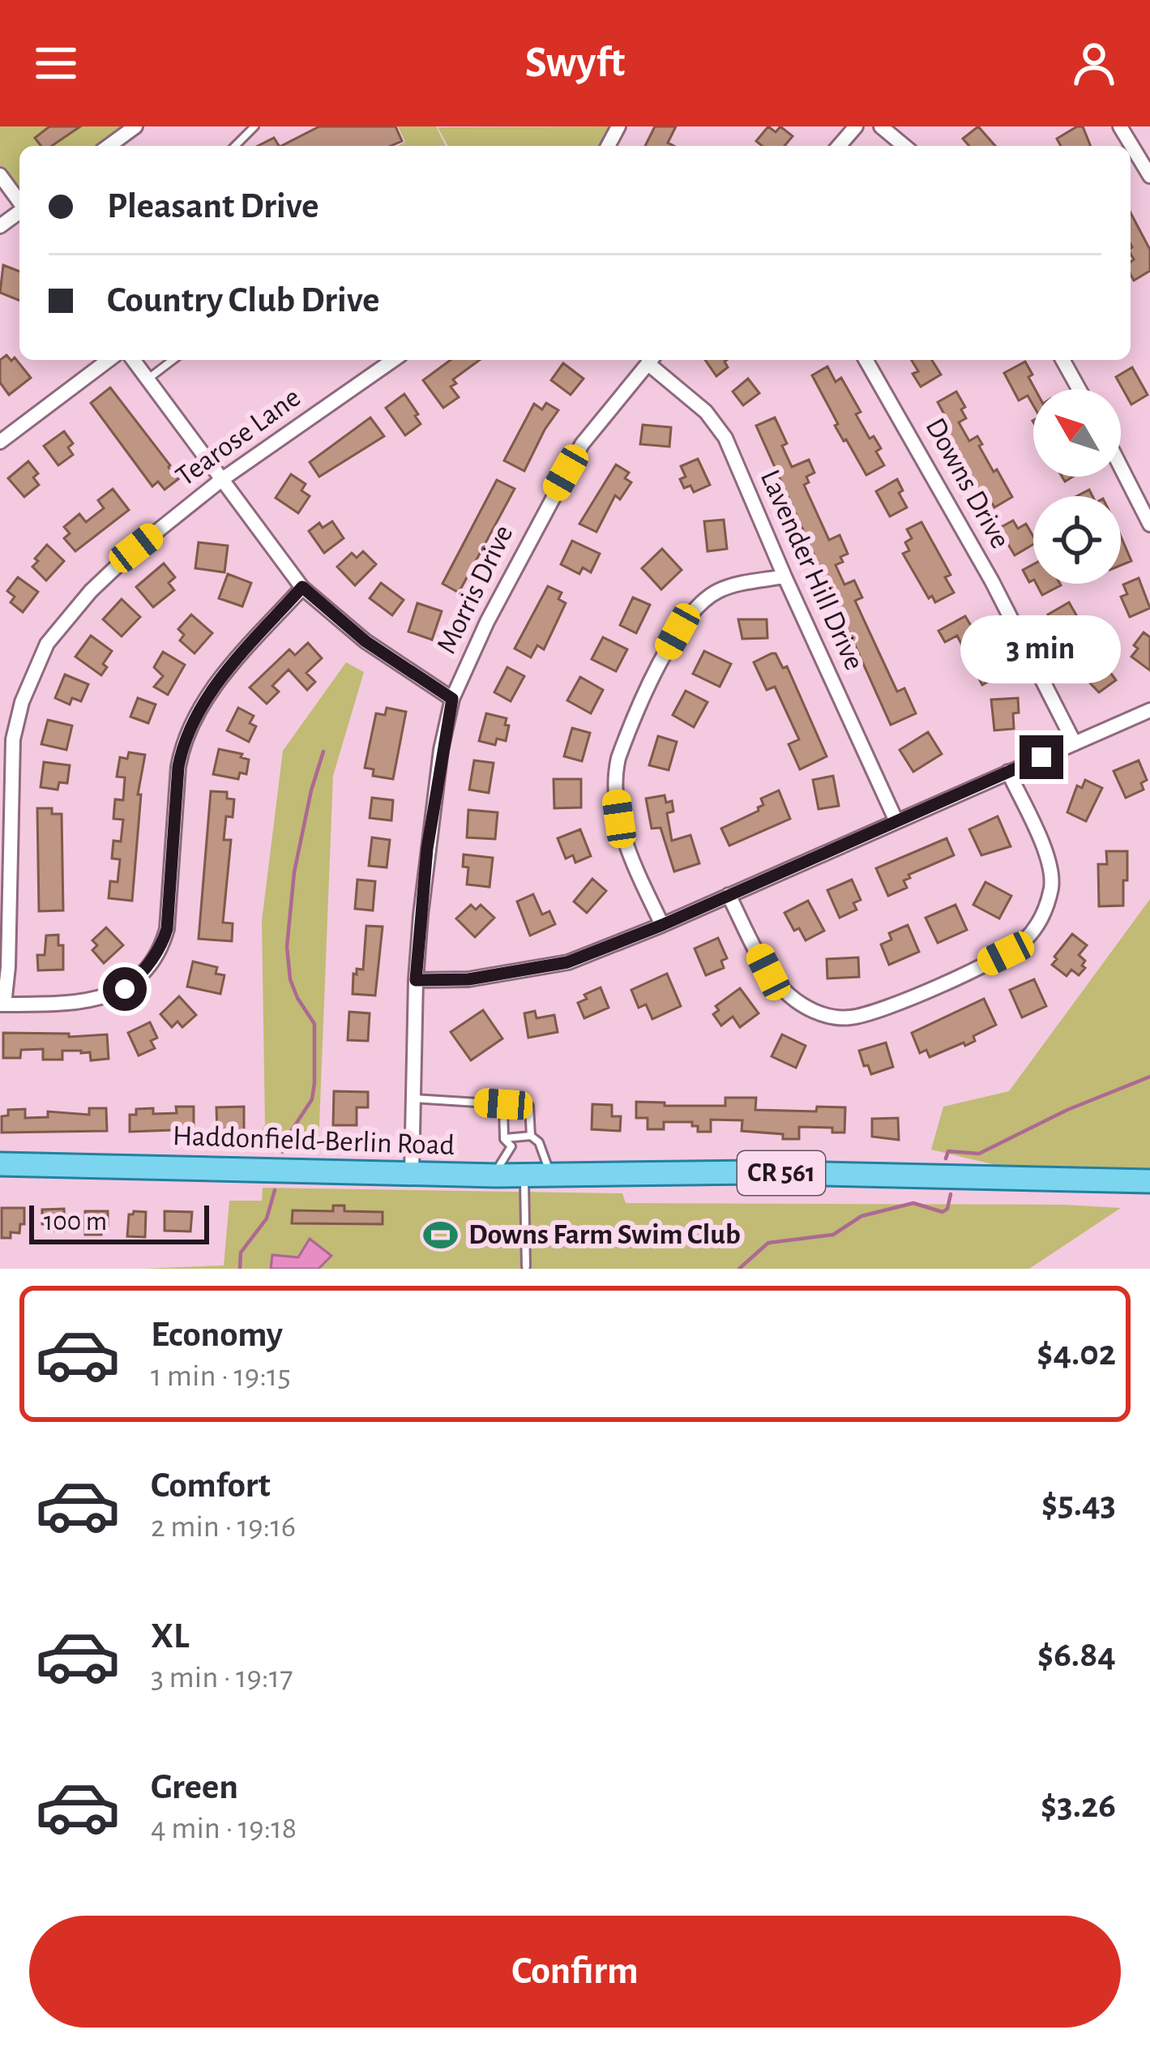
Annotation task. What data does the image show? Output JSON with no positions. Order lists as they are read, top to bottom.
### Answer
{
  "streets": {
    "main road": ["Haddonfield-Berlin Road", "CR 561"],
    "street": [
      "Tearose Lane",
      "Downs Drive",
      "Lavender Hill Drive",
      "Morris Drive"
    ]
  },
  "crossings": [
    ["Morris Drive", "Haddonfield-Berlin Road"]
  ],
  "places": {
    "sports": ["Downs Farm Swim Club"]
  },
  "scale_bar": "100 m",
  "north": "top left",
  "page": {
    "header": "Swyft",
    "banner": ["Pleasant Drive", "Country Club Drive"],
    "bubble": "3 min",
    "scale": "100 m",
    "list": [
      {
        "name": "Economy",
        "note": "1 min · 19:15",
        "value": "$4.02"
      },
      {
        "name": "Comfort",
        "note": "2 min · 19:16",
        "value": "$5.43"
      },
      {
        "name": "XL",
        "note": "3 min · 19:17",
        "value": "$6.84"
      },
      {
        "name": "Green",
        "note": "4 min · 19:18",
        "value": "$3.26"
      }
    ],
    "buttons": "Confirm"
  }
}
